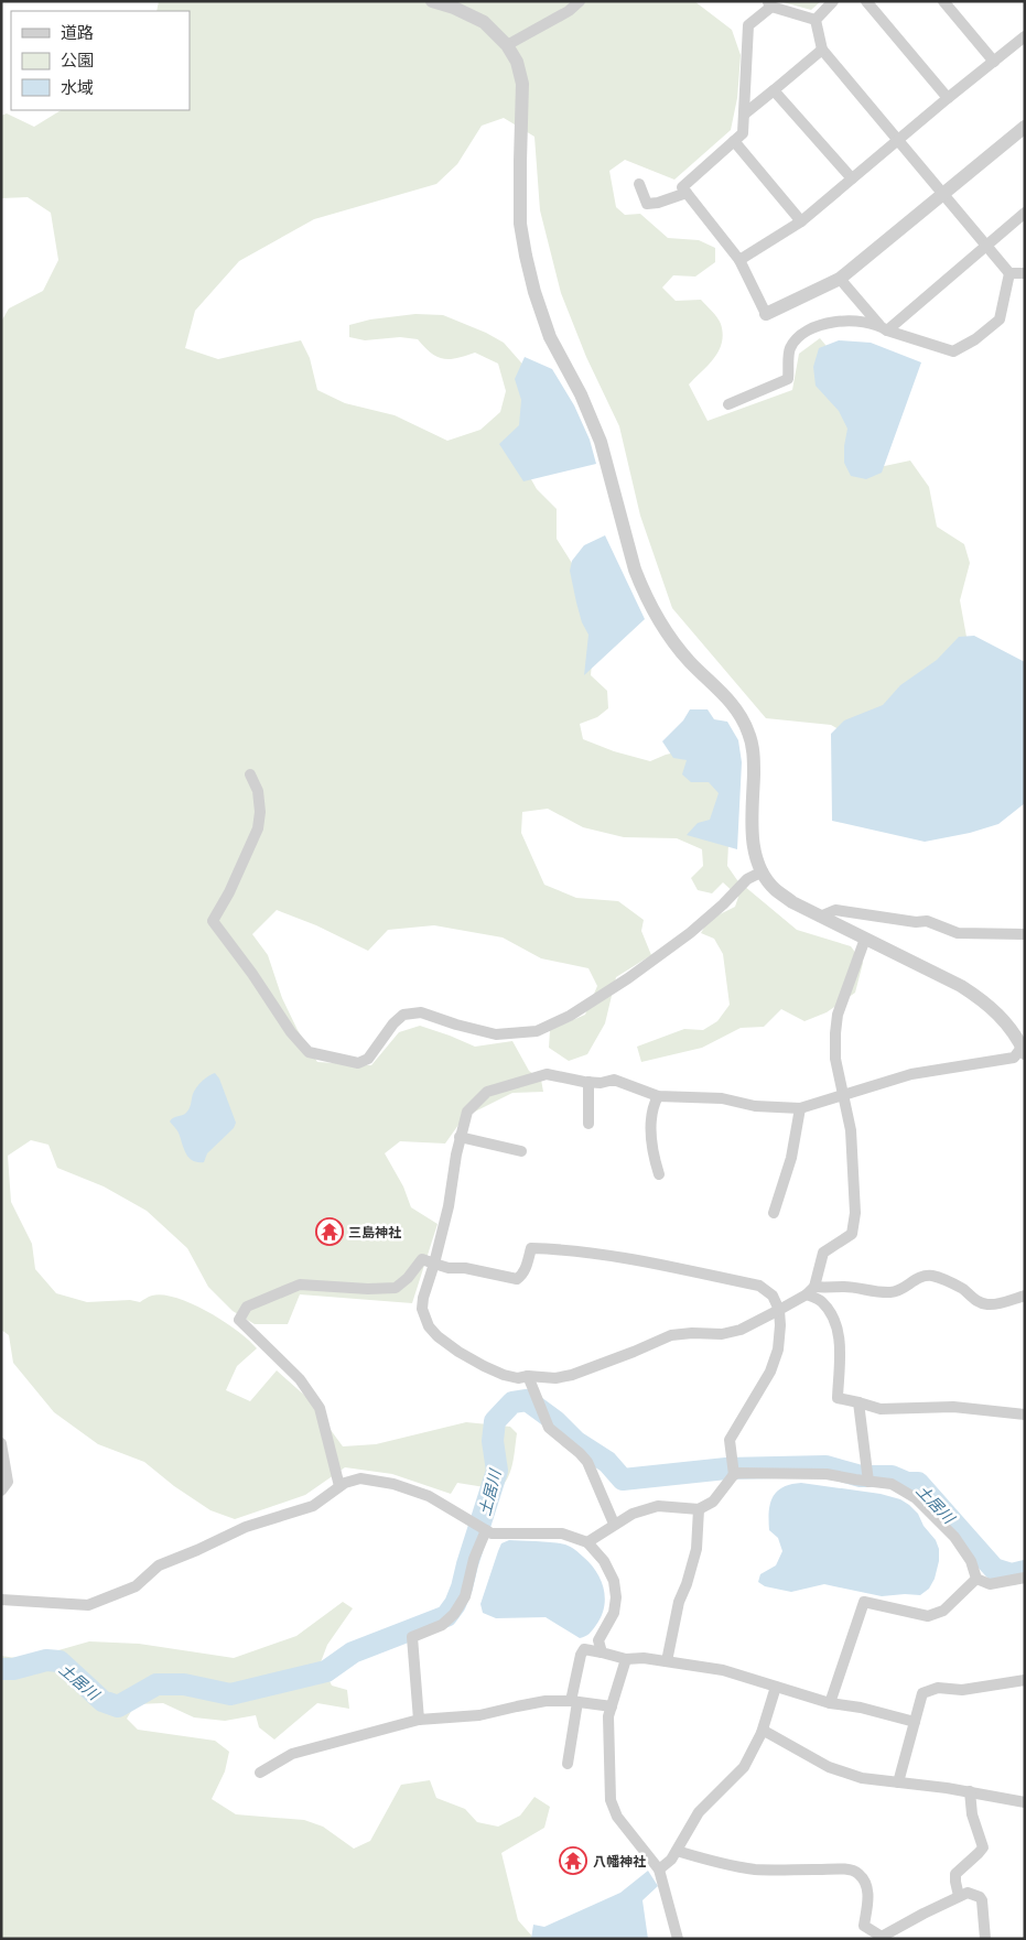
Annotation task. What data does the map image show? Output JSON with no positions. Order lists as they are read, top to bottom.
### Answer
{
  "water": ["土居川"],
  "places": {
    "temple": ["三島神社", "八幡神社"]
  },
  "legend": ["道路", "公園", "水域"]
}
